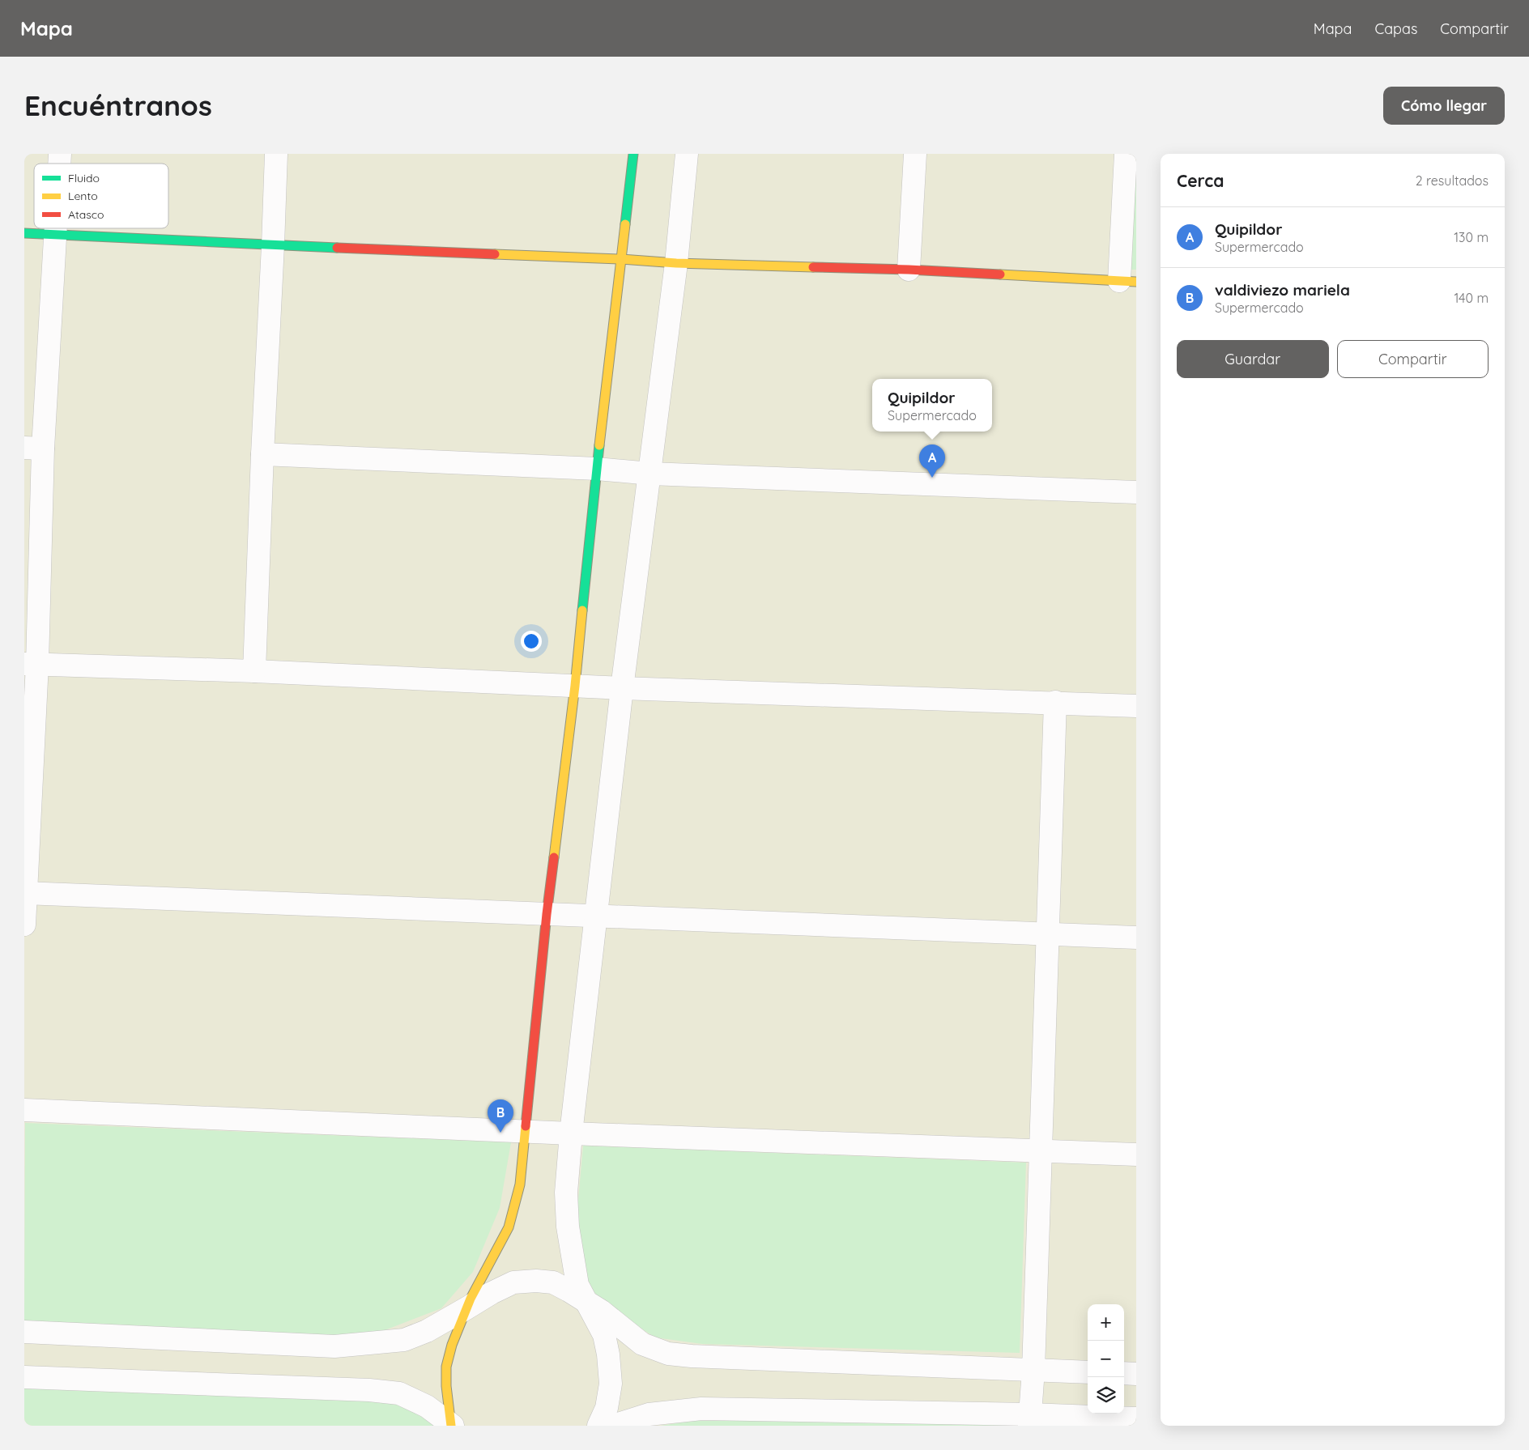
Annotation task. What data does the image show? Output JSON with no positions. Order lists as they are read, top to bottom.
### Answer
{
  "legend": ["Fluido", "Lento", "Atasco"],
  "page": {
    "header": "Mapa",
    "nav": ["Mapa", "Capas", "Compartir"],
    "buttons": [
      "Cómo llegar",
      ["Guardar", "Compartir"]
    ],
    "title": "Encuéntranos",
    "heading": ["Cerca", "2 resultados"],
    "list": [
      {
        "mark": "A",
        "name": "Quipildor",
        "note": "Supermercado",
        "value": "130 m"
      },
      {
        "mark": "B",
        "name": "valdiviezo mariela",
        "note": "Supermercado",
        "value": "140 m"
      }
    ],
    "popup": ["Quipildor", "Supermercado"],
    "pins": ["A", "B"],
    "map_buttons": ["+", "−"]
  }
}
